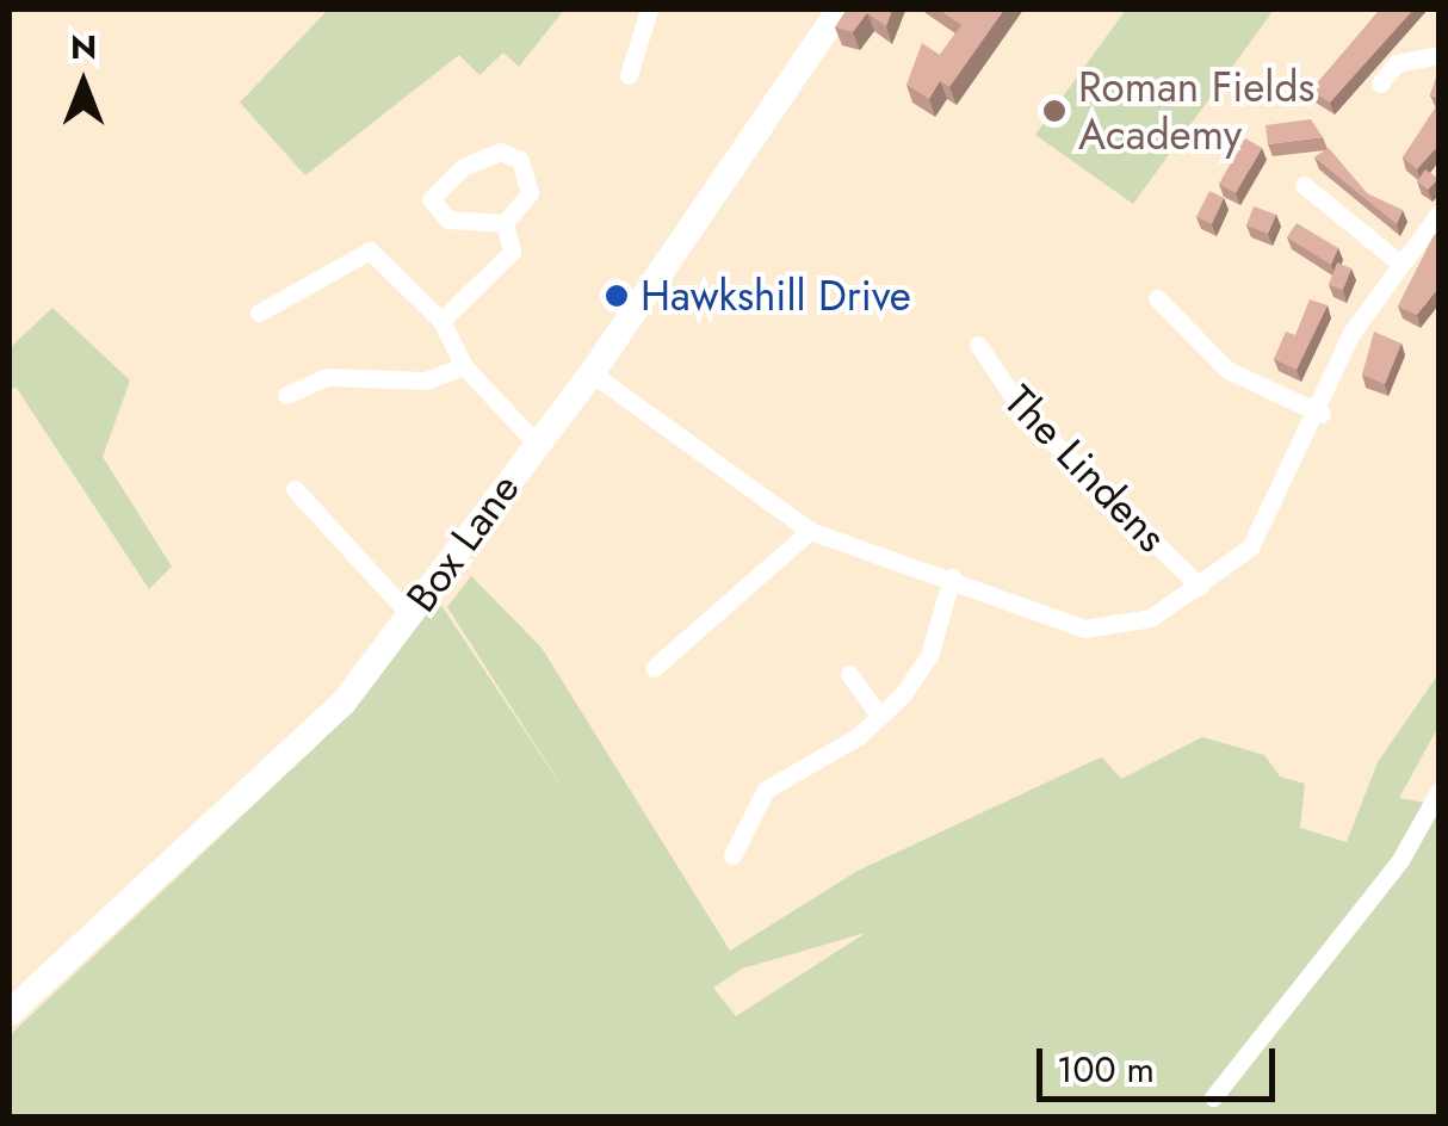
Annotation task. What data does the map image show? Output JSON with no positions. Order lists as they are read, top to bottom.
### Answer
{
  "streets": {
    "main road": ["Box Lane"],
    "street": ["The Lindens"]
  },
  "places": ["Roman Fields Academy", "Hawkshill Drive"],
  "scale_bar": "100 m",
  "north": "top"
}
